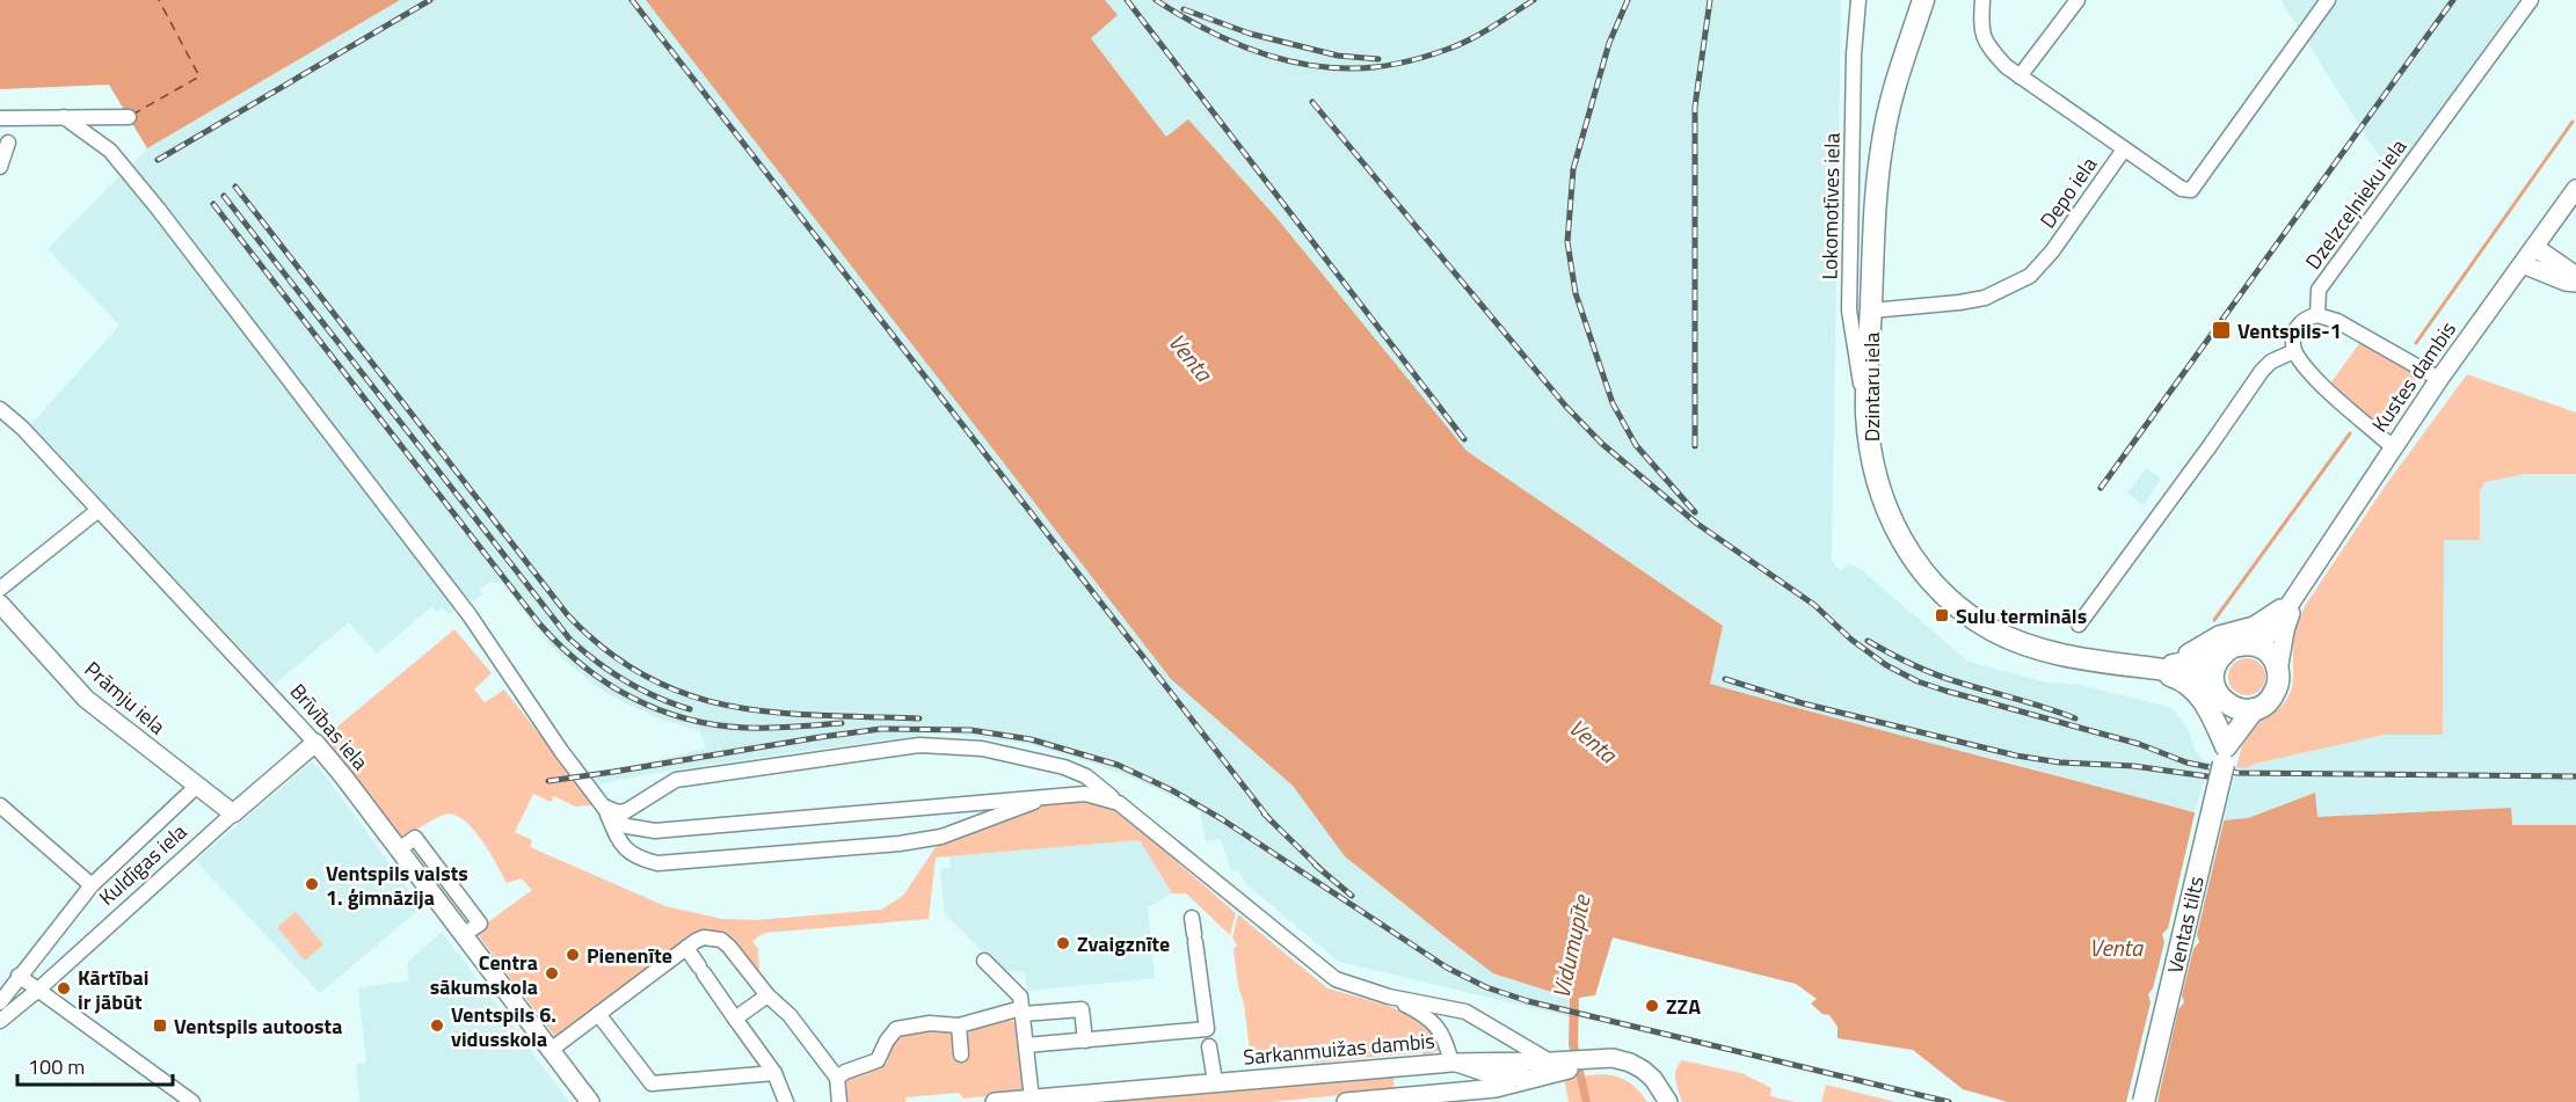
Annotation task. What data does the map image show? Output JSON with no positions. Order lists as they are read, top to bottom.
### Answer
{
  "streets": {
    "highway": ["Dzintaru iela", "Ventas tilts"],
    "main road": [
      "Kustes dambis",
      "Prāmju iela",
      "Brīvības iela",
      "Kuldīgas iela",
      "Sarkanmuižas dambis"
    ],
    "street": ["Depo iela", "Dzelzceļnieku iela", "Lokomotīves iela"]
  },
  "crossings": [
    ["Depo iela", "Dzintaru iela"],
    ["Lokomotīves iela", "Dzintaru iela"],
    ["Prāmju iela", "Kuldīgas iela"],
    ["Brīvības iela", "Kuldīgas iela"]
  ],
  "water": ["Venta", "Vidumupīte"],
  "places": {
    "transit": ["Ventspils-1", "Sulu termināls", "Ventspils autoosta"],
    "other": [
      "Ventspils valsts 1. ģimnāzija",
      "Zvaigznīte",
      "Pienenīte",
      "Centra sākumskola",
      "Kārtībai ir jābūt",
      "ZZA",
      "Ventspils 6. vidusskola"
    ]
  },
  "scale_bar": "100 m"
}
